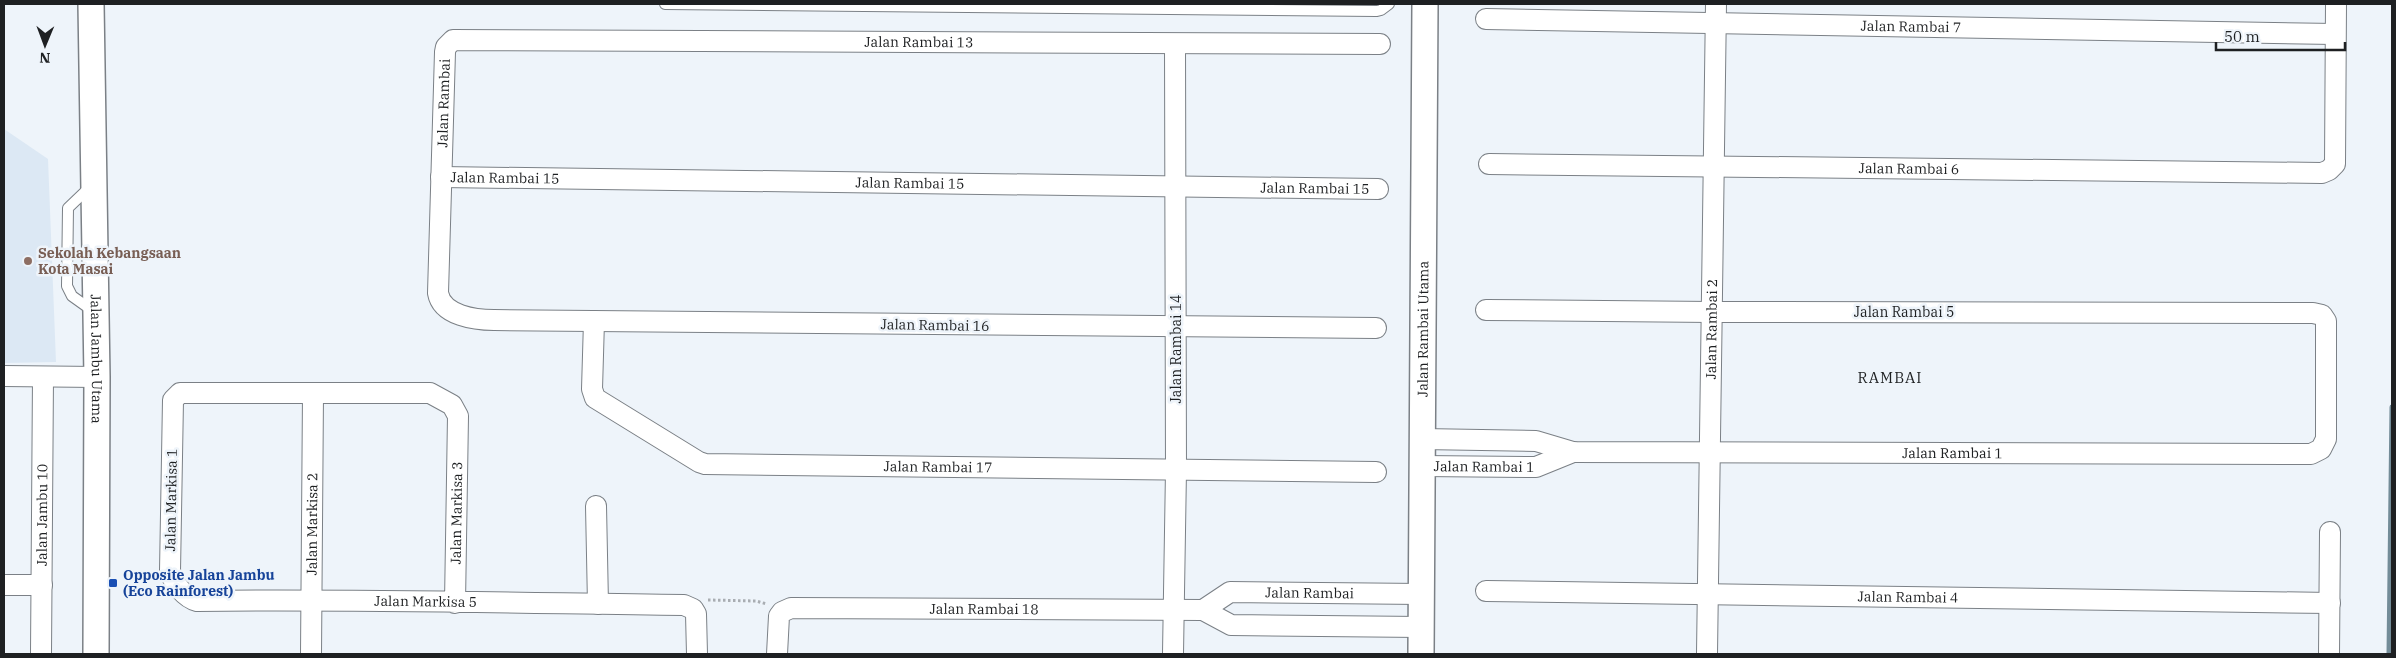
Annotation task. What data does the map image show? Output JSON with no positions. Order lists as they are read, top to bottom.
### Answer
{
  "streets": {
    "street": [
      "Jalan Rambai 7",
      "Jalan Rambai 13",
      "Jalan Rambai",
      "Jalan Rambai 6",
      "Jalan Rambai 15",
      "Jalan Rambai 5",
      "Jalan Rambai 16",
      "Jalan Rambai Utama",
      "Jalan Rambai 2",
      "Jalan Rambai 14",
      "Jalan Jambu Utama",
      "Jalan Rambai 1",
      "Jalan Rambai 17",
      "Jalan Markisa 1",
      "Jalan Markisa 3",
      "Jalan Jambu 10",
      "Jalan Markisa 2",
      "Jalan Rambai 4",
      "Jalan Markisa 5",
      "Jalan Rambai 18"
    ]
  },
  "crossings": [
    ["Jalan Rambai 7", "Jalan Rambai 6"],
    ["Jalan Rambai 7", "Jalan Rambai 2"],
    ["Jalan Rambai 13", "Jalan Rambai"],
    ["Jalan Rambai 13", "Jalan Rambai 14"],
    ["Jalan Rambai", "Jalan Rambai 15"],
    ["Jalan Rambai", "Jalan Rambai 16"],
    ["Jalan Rambai", "Jalan Rambai Utama"],
    ["Jalan Rambai 6", "Jalan Rambai 2"],
    ["Jalan Rambai 15", "Jalan Rambai 14"],
    ["Jalan Rambai 5", "Jalan Rambai 2"],
    ["Jalan Rambai 5", "Jalan Rambai 1"],
    ["Jalan Rambai 16", "Jalan Rambai 14"],
    ["Jalan Rambai 16", "Jalan Rambai 17"],
    ["Jalan Rambai Utama", "Jalan Rambai 1"],
    ["Jalan Rambai 2", "Jalan Rambai 1"],
    ["Jalan Rambai 2", "Jalan Rambai 4"],
    ["Jalan Rambai 14", "Jalan Rambai 17"],
    ["Jalan Rambai 14", "Jalan Rambai 18"],
    ["Jalan Markisa 1", "Jalan Markisa 3"],
    ["Jalan Markisa 1", "Jalan Markisa 2"],
    ["Jalan Markisa 1", "Jalan Markisa 5"],
    ["Jalan Markisa 3", "Jalan Markisa 2"],
    ["Jalan Markisa 3", "Jalan Markisa 5"],
    ["Jalan Markisa 2", "Jalan Markisa 5"]
  ],
  "districts": ["RAMBAI"],
  "places": {
    "other": ["Sekolah Kebangsaan Kota Masai"],
    "transit": ["Opposite Jalan Jambu (Eco Rainforest)"]
  },
  "scale_bar": "50 m",
  "north": "bottom"
}
